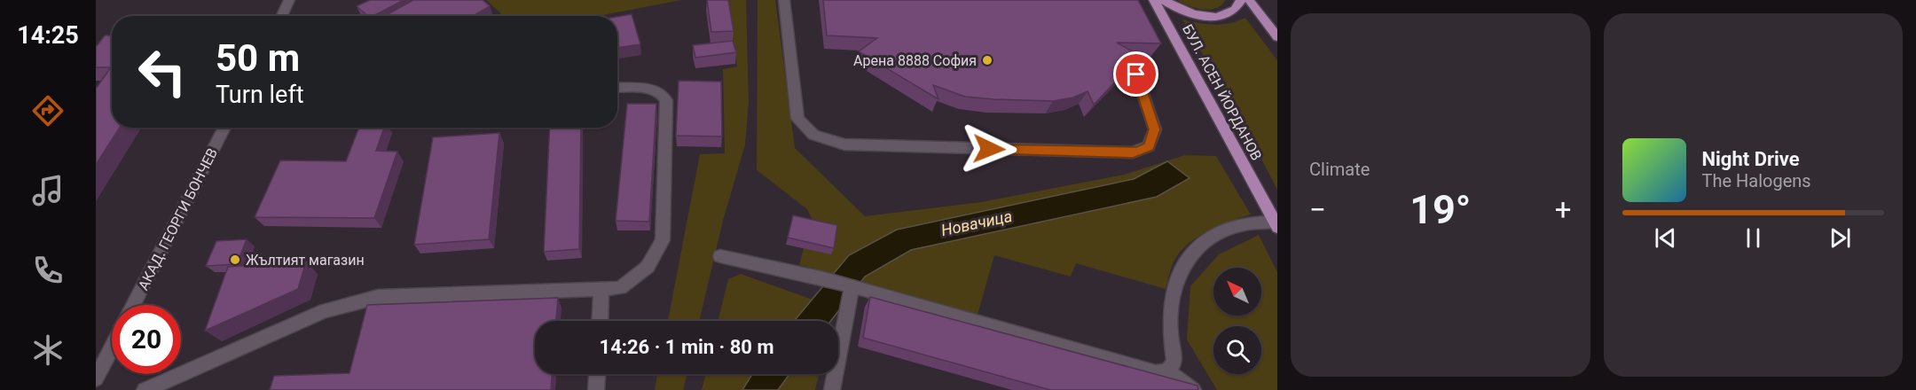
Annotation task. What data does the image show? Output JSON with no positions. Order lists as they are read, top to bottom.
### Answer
{
  "streets": {
    "main road": ["БУЛ. АСЕН ЙОРДАНОВ"],
    "street": ["АКАД. ГЕОРГИ БОНЧЕВ"]
  },
  "water": ["Новачица"],
  "places": ["Арена 8888 София", "Жълтият магазин"],
  "north": "top left",
  "page": {
    "tabs": "14:25",
    "tile": "Climate",
    "turn": ["50 m", "Turn left"],
    "song": ["Night Drive", "The Halogens"],
    "heat": ["−", "19°", "+"],
    "limit": "20",
    "trip": "14:26 · 1 min · 80 m"
  }
}
